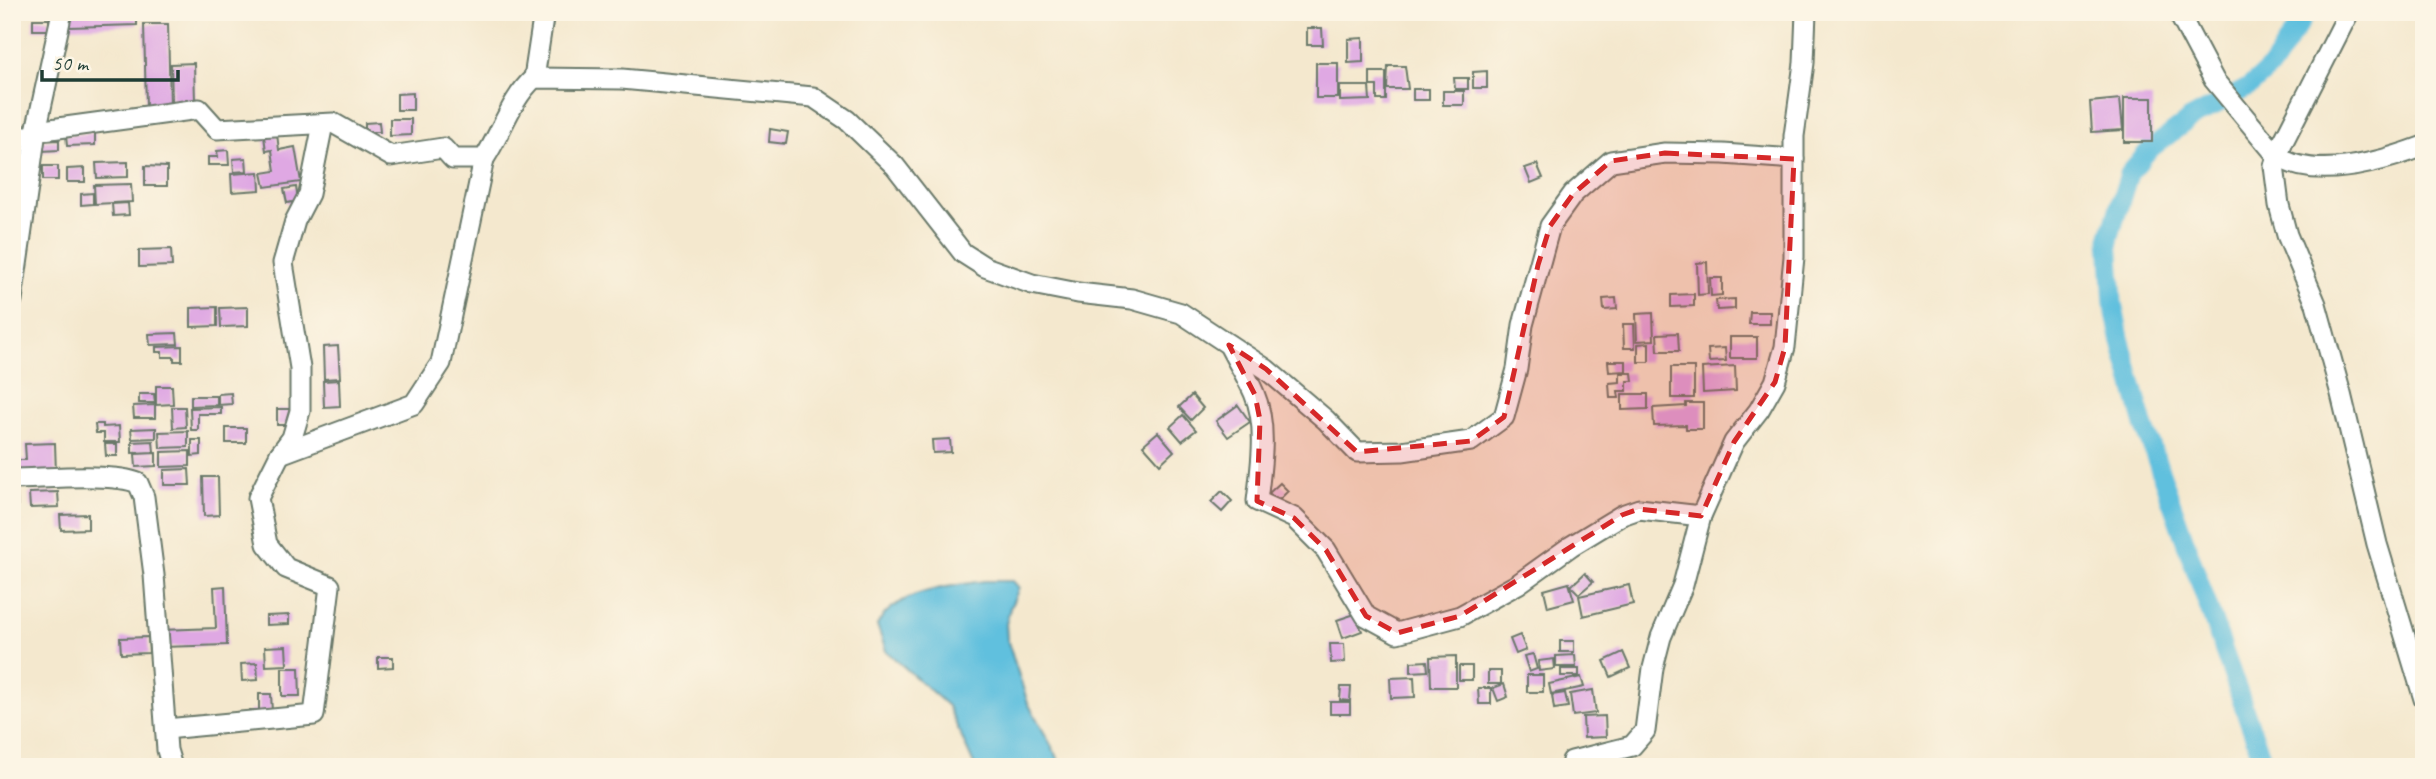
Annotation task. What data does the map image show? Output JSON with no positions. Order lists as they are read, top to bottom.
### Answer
{
  "scale_bar": "50 m"
}
